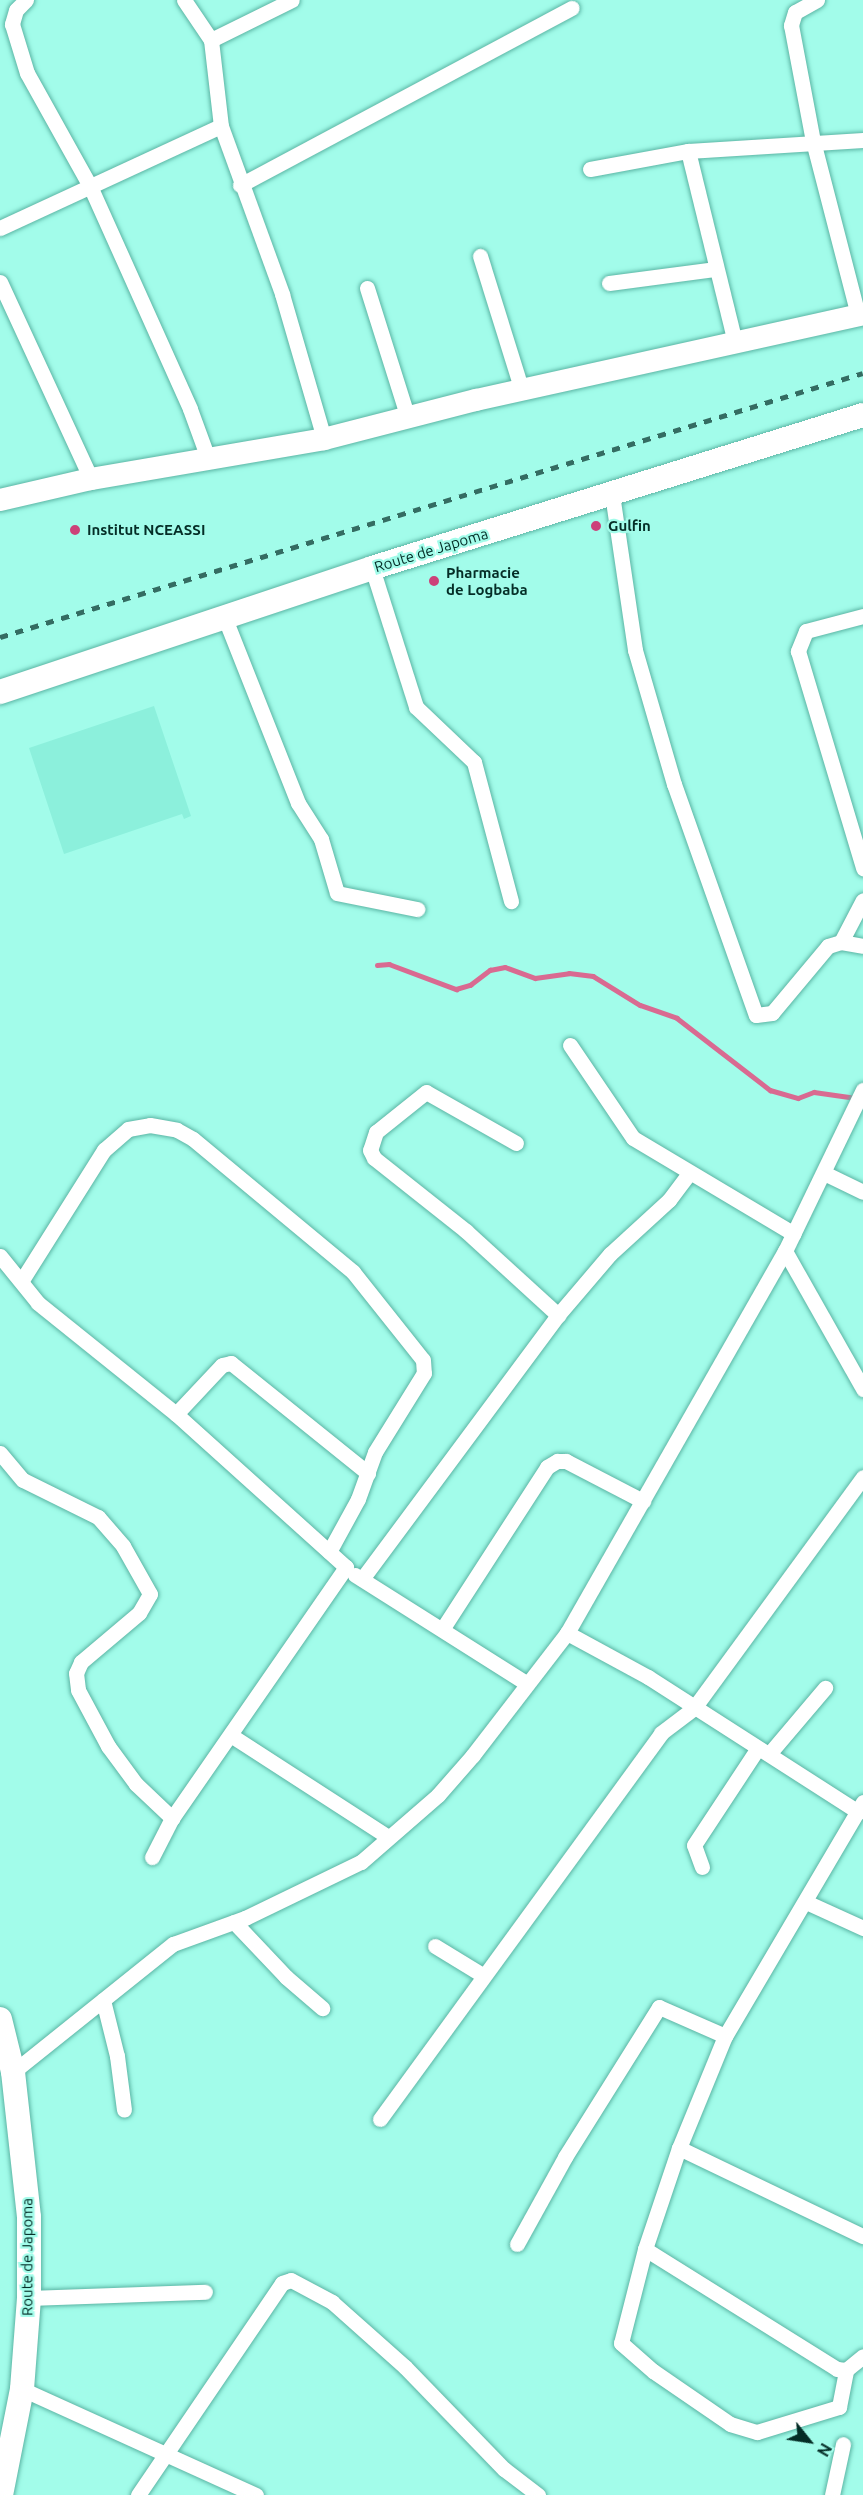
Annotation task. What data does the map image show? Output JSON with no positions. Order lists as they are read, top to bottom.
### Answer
{
  "streets": {
    "main road": ["Route de Japoma"]
  },
  "places": ["Gulfin", "Institut NCEASSI", "Pharmacie de Logbaba"],
  "north": "bottom right"
}
